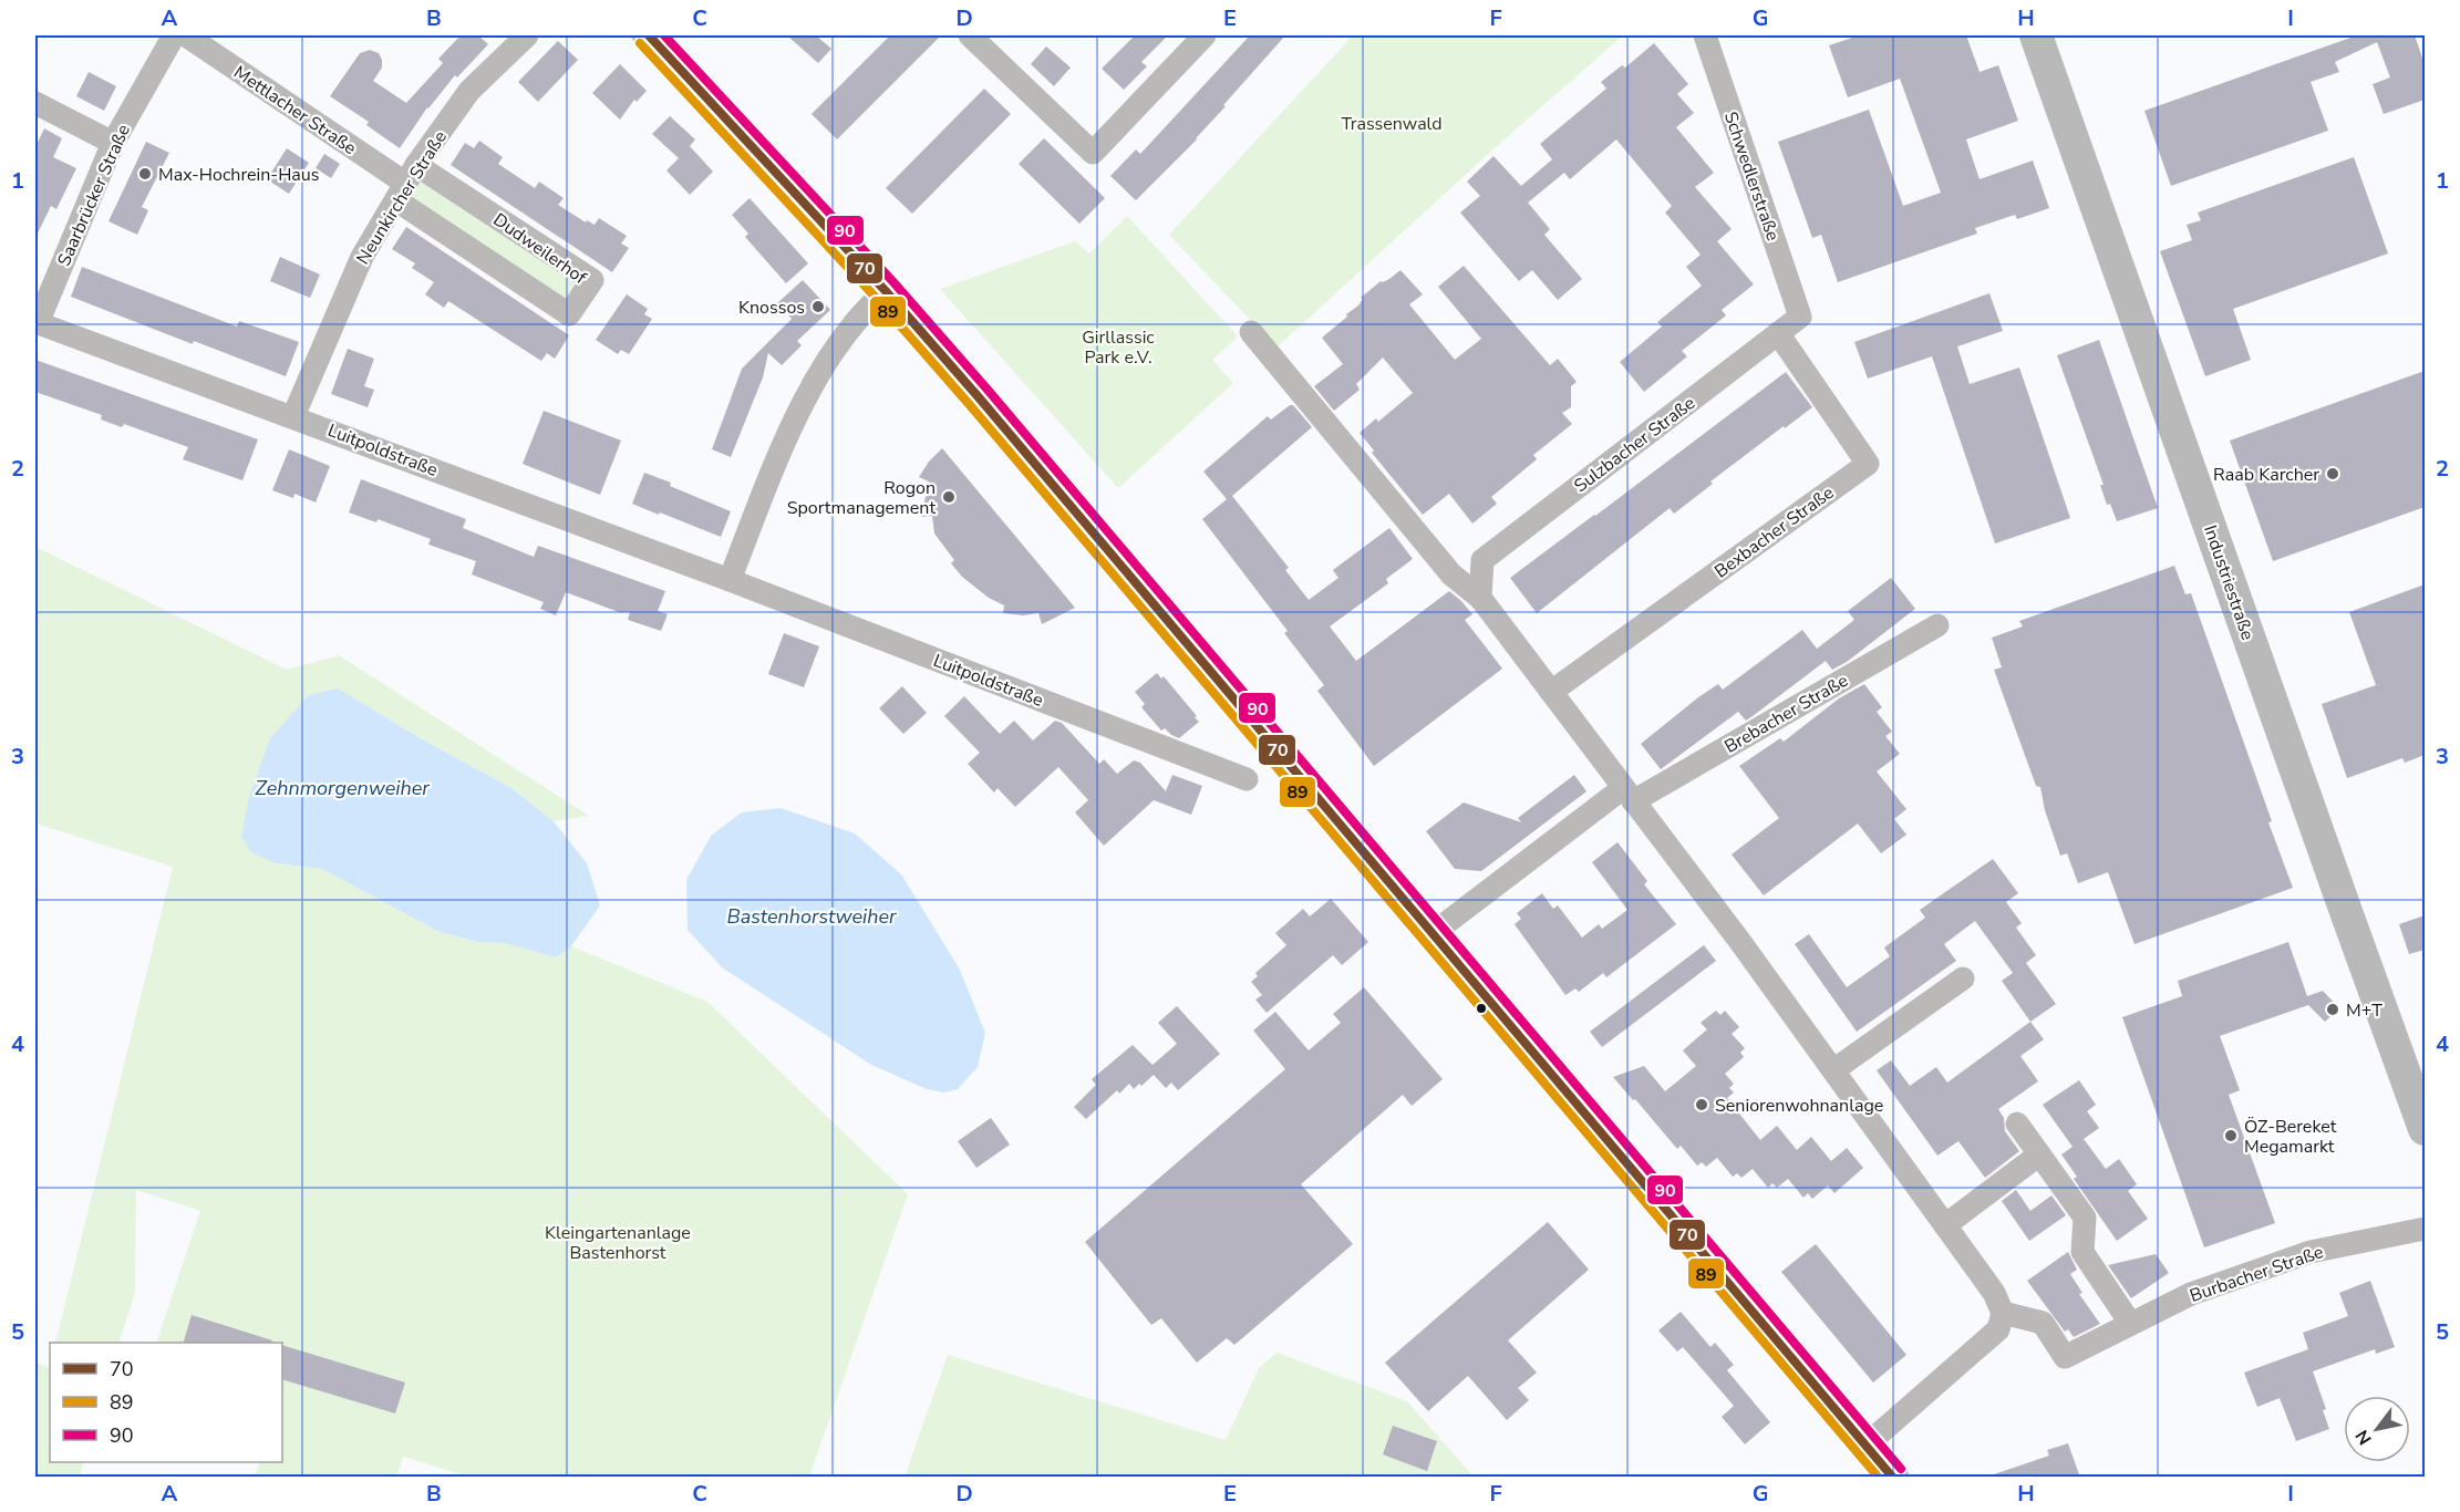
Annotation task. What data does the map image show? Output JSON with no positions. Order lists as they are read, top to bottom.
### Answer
{
  "streets": {
    "main road": ["Industriestraße"],
    "street": [
      "Mettlacher Straße",
      "Schwedlerstraße",
      "Saarbrücker Straße",
      "Neunkircher Straße",
      "Dudweilerhof",
      "Sulzbacher Straße",
      "Luitpoldstraße",
      "Bexbacher Straße",
      "Brebacher Straße",
      "Burbacher Straße"
    ]
  },
  "crossings": [
    ["Mettlacher Straße", "Neunkircher Straße"],
    ["Mettlacher Straße", "Dudweilerhof"],
    ["Schwedlerstraße", "Sulzbacher Straße"],
    ["Saarbrücker Straße", "Luitpoldstraße"],
    ["Neunkircher Straße", "Dudweilerhof"],
    ["Neunkircher Straße", "Luitpoldstraße"],
    ["Sulzbacher Straße", "Bexbacher Straße"]
  ],
  "water": ["Zehnmorgenweiher", "Bastenhorstweiher"],
  "parks": ["Trassenwald", "Girllassic Park e.V.", "Kleingartenanlage Bastenhorst"],
  "places": [
    "Max-Hochrein-Haus",
    "Knossos",
    "Raab Karcher",
    "Rogon Sportmanagement",
    "M+T",
    "Seniorenwohnanlage",
    "ÖZ-Bereket Megamarkt"
  ],
  "lines": ["transit line 70", "transit line 90", "transit line 89"],
  "legend": ["70", "89", "90"],
  "north": "bottom left",
  "grid": {
    "columns": [
      "A",
      "B",
      "C",
      "D",
      "E",
      "F",
      "G",
      "H",
      "I"
    ],
    "rows": [
      "1",
      "2",
      "3",
      "4",
      "5"
    ]
  }
}
